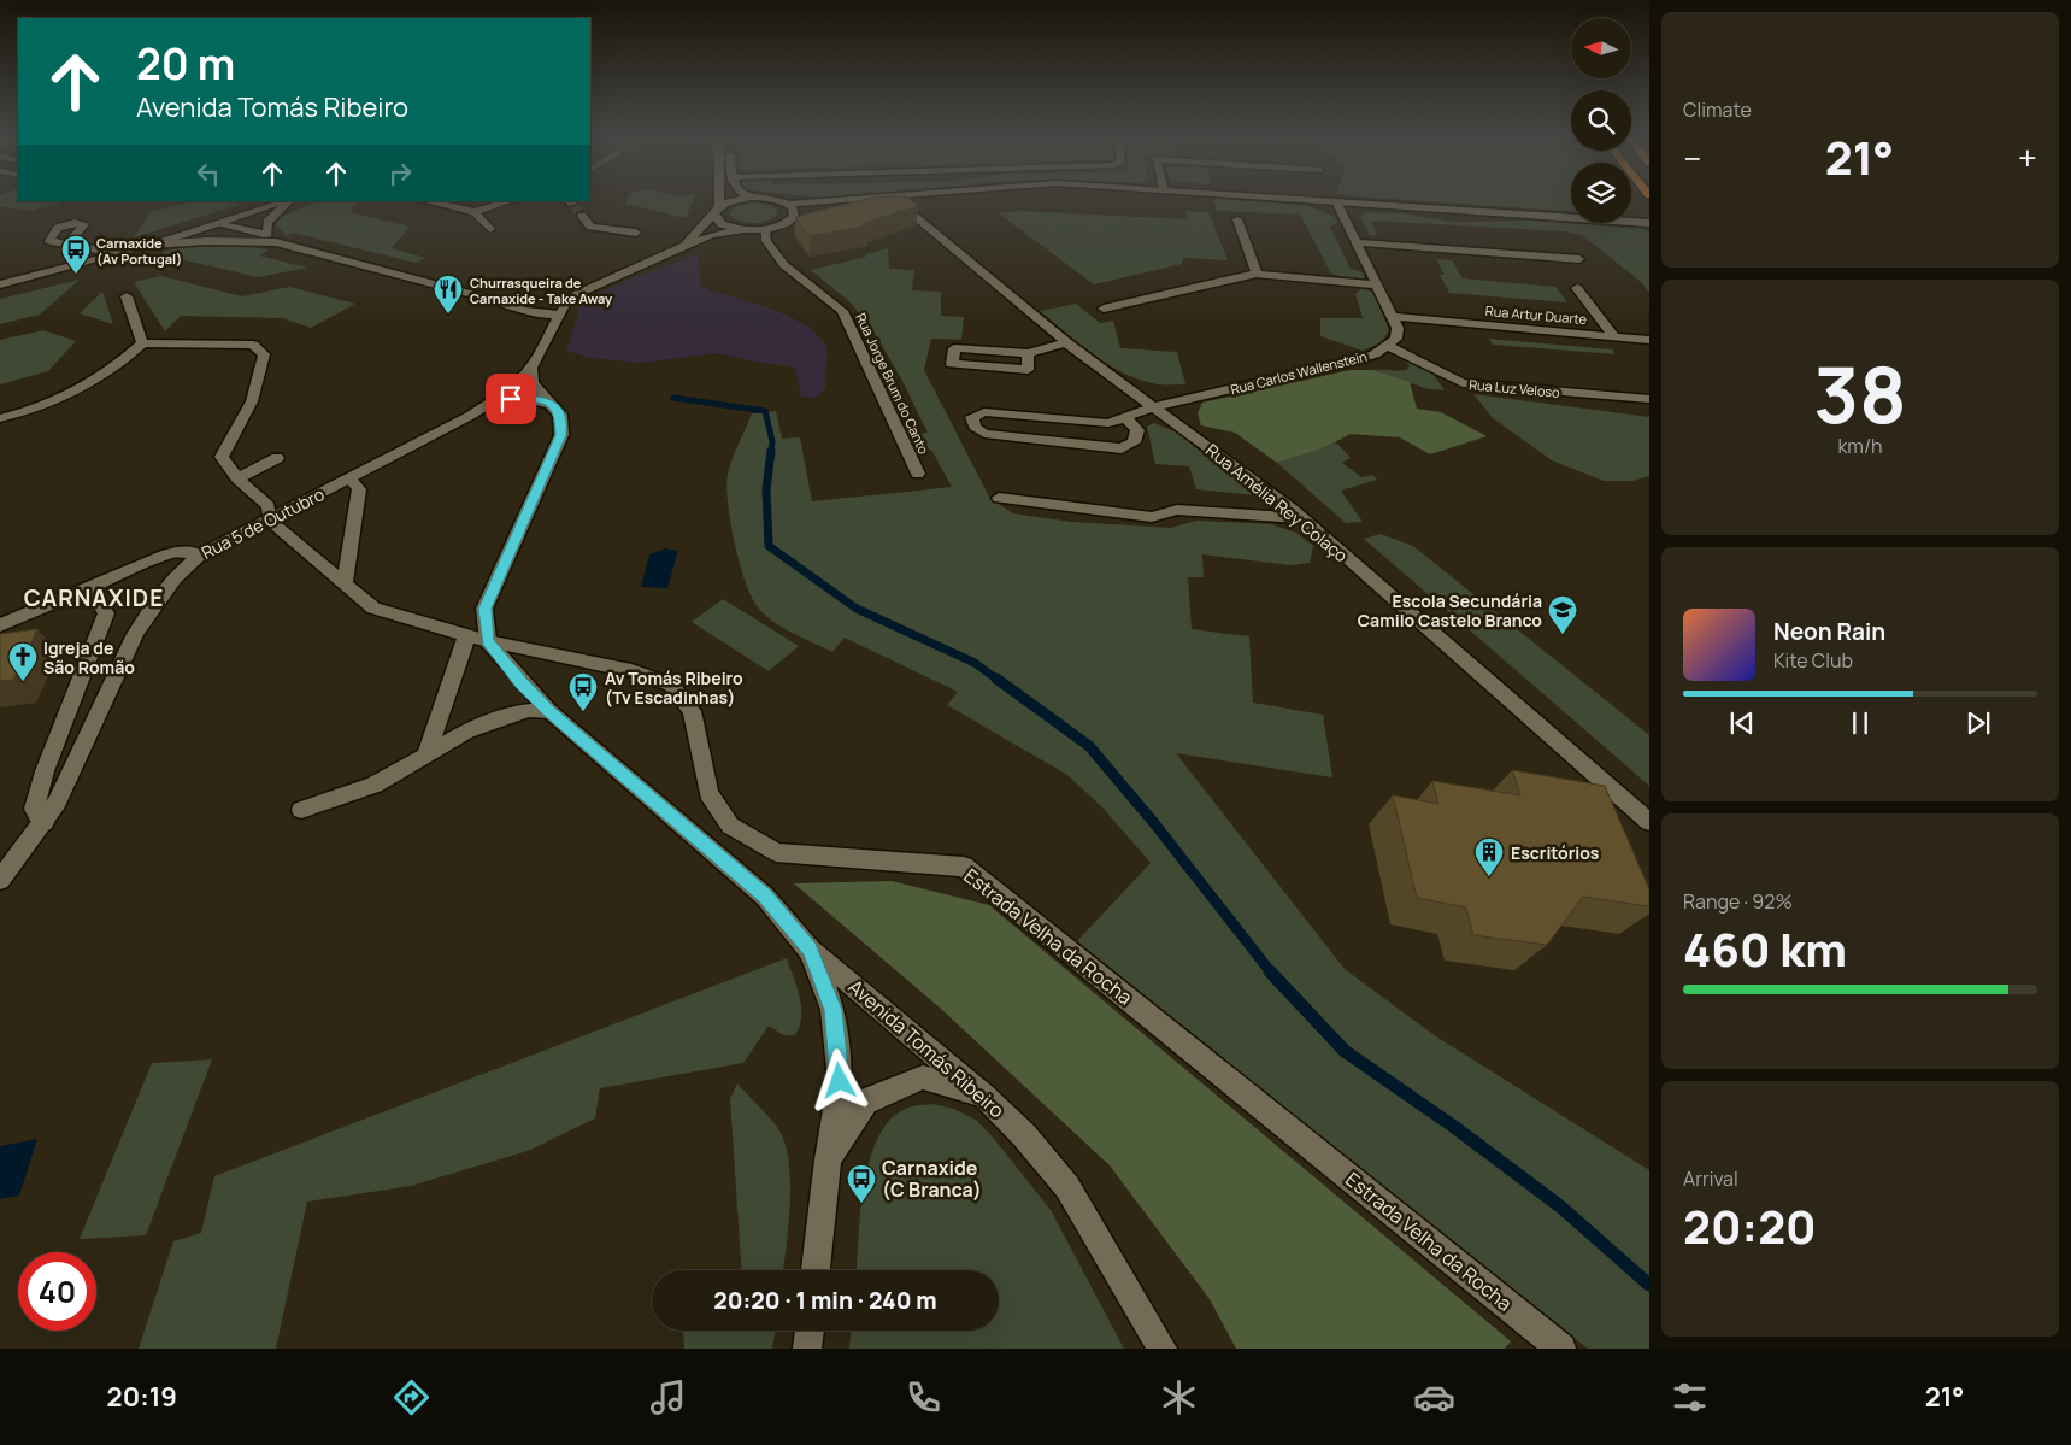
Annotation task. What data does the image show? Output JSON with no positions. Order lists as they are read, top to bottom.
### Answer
{
  "streets": {
    "street": [
      "Rua Artur Duarte",
      "Rua Carlos Wallenstein",
      "Rua Jorge Brum do Canto",
      "Rua Luz Veloso",
      "Rua Amélia Rey Colaço",
      "Rua 5 de Outubro",
      "Estrada Velha da Rocha",
      "Avenida Tomás Ribeiro"
    ]
  },
  "crossings": [
    ["Rua Artur Duarte", "Rua Carlos Wallenstein"],
    ["Rua Carlos Wallenstein", "Rua Luz Veloso"],
    ["Rua Carlos Wallenstein", "Rua Amélia Rey Colaço"],
    ["Rua 5 de Outubro", "Estrada Velha da Rocha"],
    ["Estrada Velha da Rocha", "Avenida Tomás Ribeiro"]
  ],
  "districts": ["CARNAXIDE"],
  "places": {
    "bus stop": ["Carnaxide (Av Portugal)", "Av Tomás Ribeiro (Tv Escadinhas)", "Carnaxide (C Branca)"],
    "restaurant": ["Churrasqueira de Carnaxide - Take Away"],
    "school or university": ["Escola Secundária Camilo Castelo Branco"],
    "church": ["Igreja de São Romão"],
    "building": ["Escritórios"]
  },
  "north": "left",
  "page": {
    "tile": [
      "Climate",
      ["38", "km/h"],
      ["Range · 92%", "460 km"],
      ["Arrival", "20:20"]
    ],
    "turn": ["20 m", "Avenida Tomás Ribeiro"],
    "heat": ["−", "21°", "+"],
    "song": ["Neon Rain", "Kite Club"],
    "limit": "40",
    "trip": "20:20 · 1 min · 240 m",
    "tabs": ["20:19", "21°"]
  }
}
